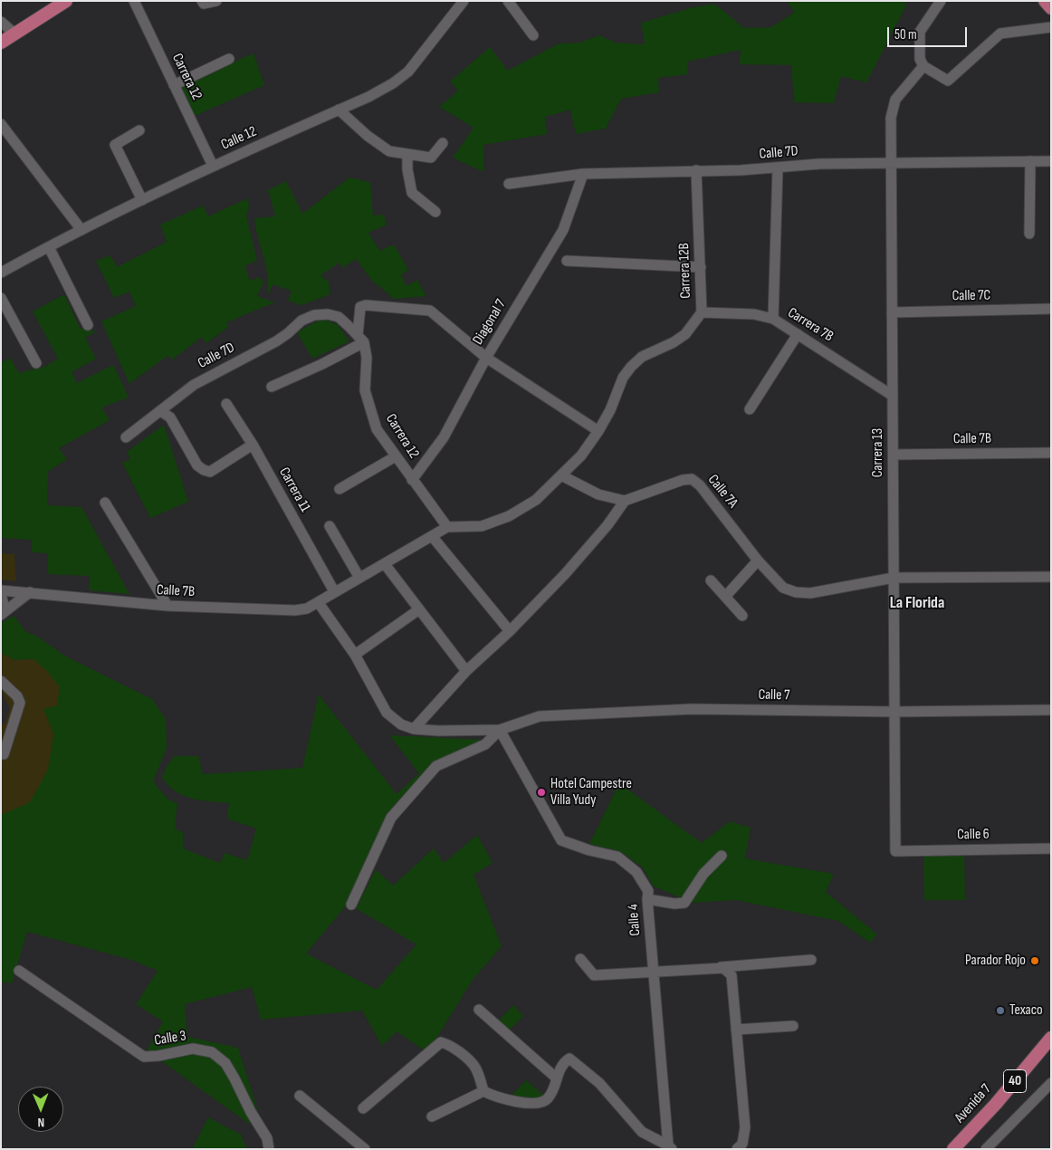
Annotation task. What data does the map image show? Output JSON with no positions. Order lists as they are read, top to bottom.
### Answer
{
  "streets": {
    "main road": ["40", "Avenida 7"],
    "street": [
      "Carrera 12",
      "Calle 12",
      "Calle 7D",
      "Carrera 12B",
      "Calle 7C",
      "Diagonal 7",
      "Carrera 7B",
      "Calle 7B",
      "Carrera 13",
      "Carrera 11",
      "Calle 7A",
      "Calle 7",
      "Calle 6",
      "Calle 4",
      "Calle 3"
    ]
  },
  "crossings": [
    ["Carrera 12", "Calle 12"],
    ["Carrera 12", "Calle 7D"],
    ["Carrera 12", "Carrera 12B"],
    ["Carrera 12", "Diagonal 7"],
    ["Carrera 12", "Calle 7B"],
    ["Calle 7D", "Carrera 12B"],
    ["Calle 7D", "Diagonal 7"],
    ["Calle 7D", "Carrera 13"],
    ["Carrera 12B", "Carrera 7B"],
    ["Carrera 12B", "Calle 7B"],
    ["Calle 7C", "Carrera 13"],
    ["Carrera 7B", "Carrera 13"],
    ["Calle 7B", "Carrera 13"],
    ["Calle 7B", "Carrera 11"],
    ["Carrera 13", "Calle 7A"],
    ["Carrera 13", "Calle 7"],
    ["Carrera 13", "Calle 6"],
    ["Calle 7", "Calle 4"]
  ],
  "districts": ["La Florida"],
  "places": ["Hotel Campestre Villa Yudy", "Parador Rojo", "Texaco"],
  "scale_bar": "50 m",
  "north": "bottom"
}
